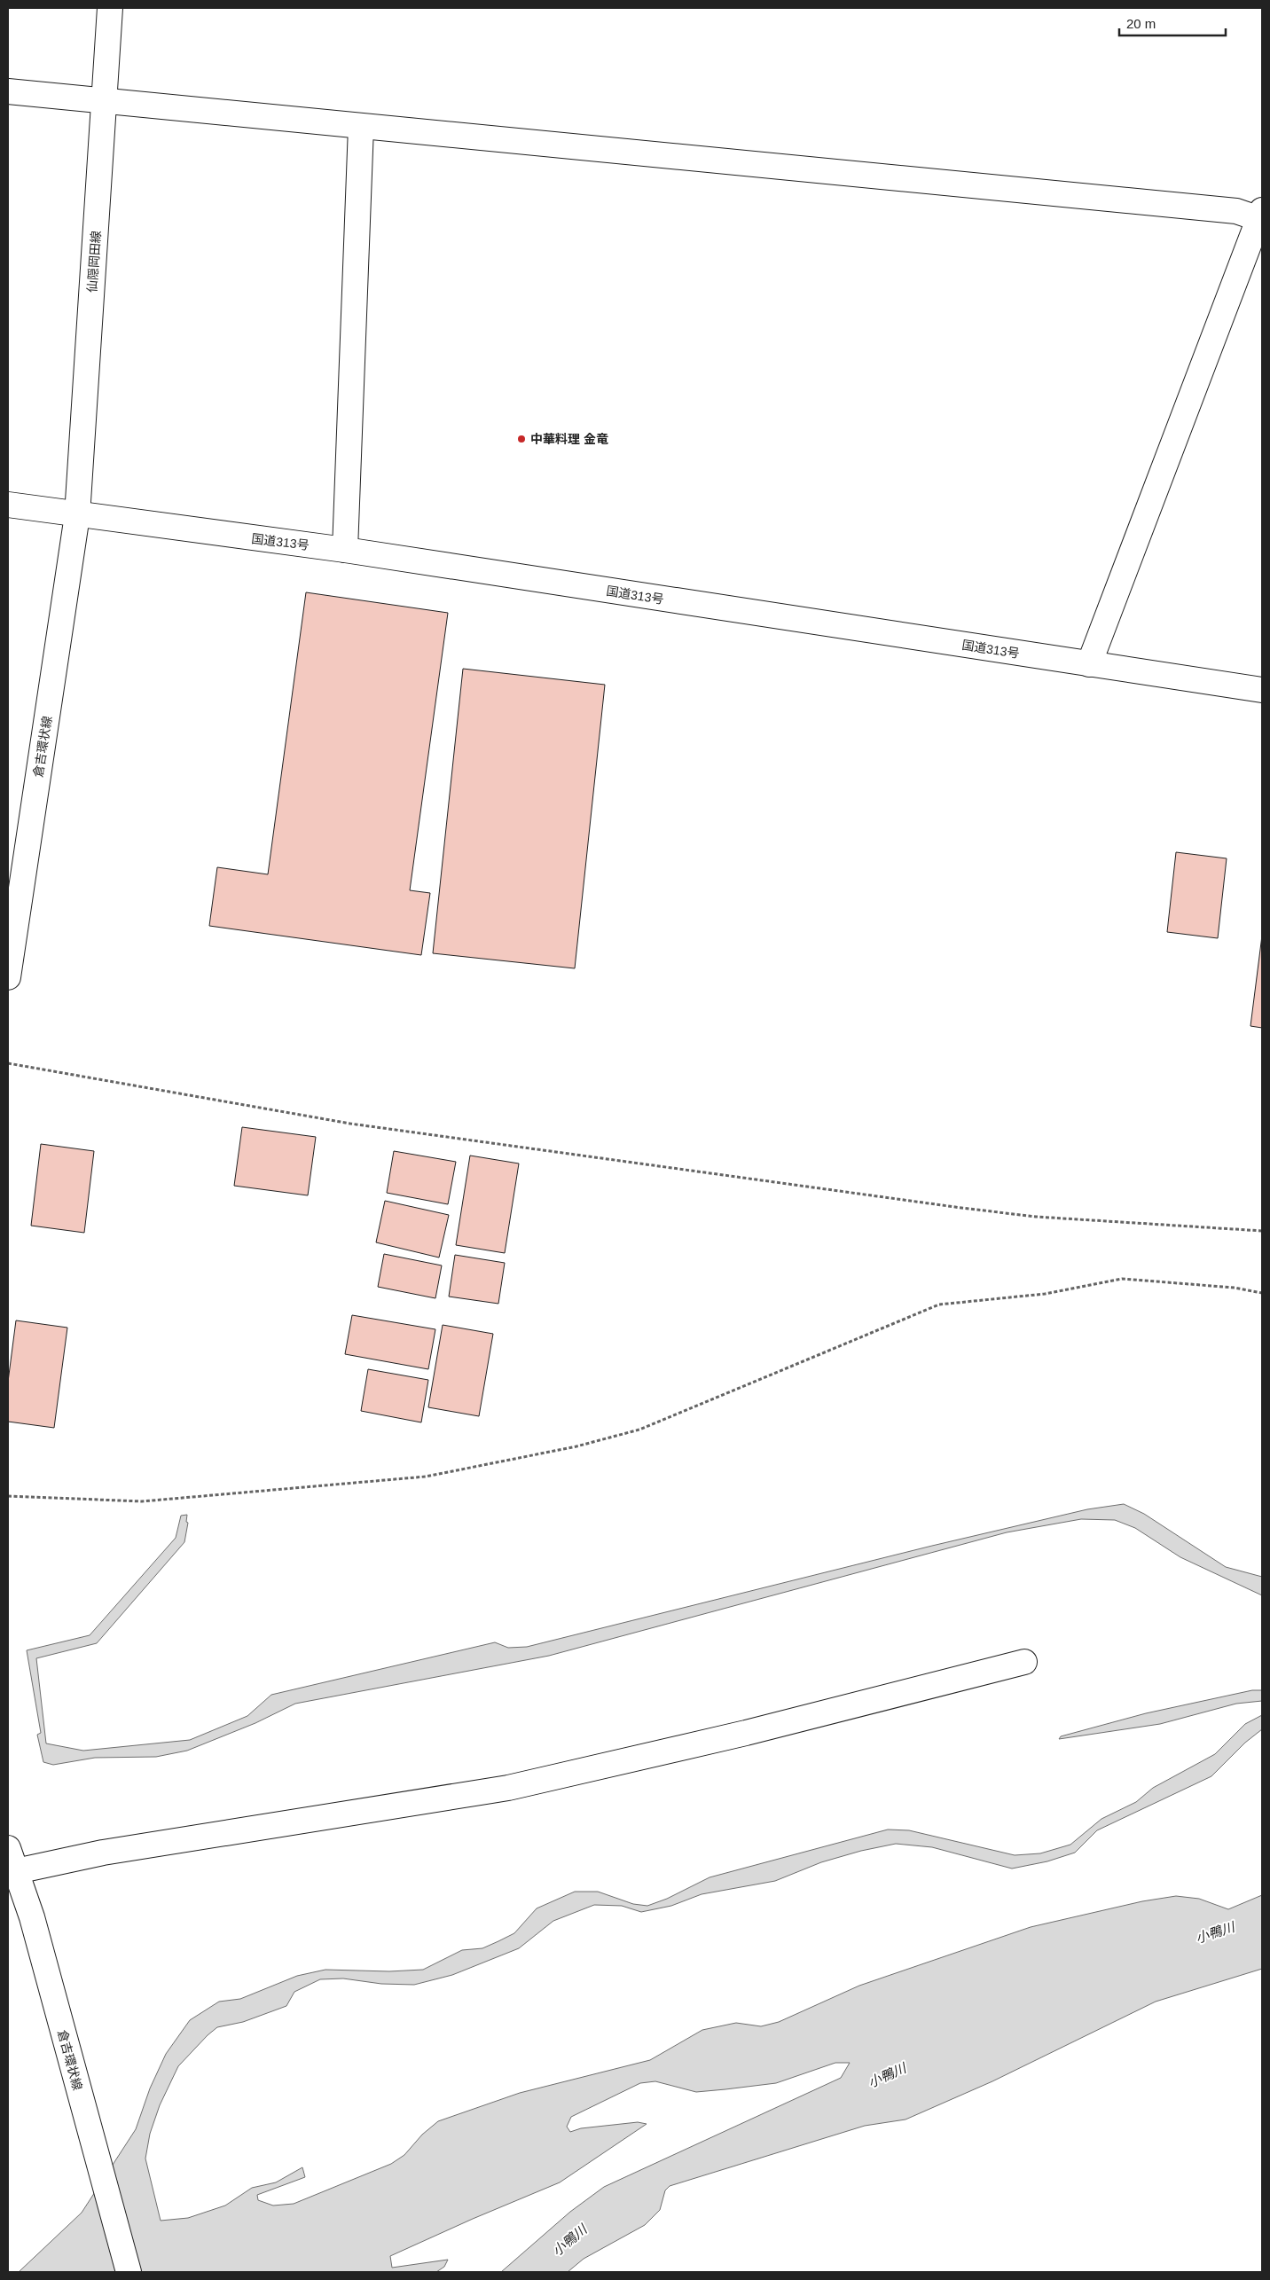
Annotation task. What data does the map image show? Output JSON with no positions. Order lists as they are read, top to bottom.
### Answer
{
  "streets": {
    "main road": ["仙隠岡田線", "国道313号", "倉吉環状線"]
  },
  "crossings": [
    ["仙隠岡田線", "国道313号"],
    ["仙隠岡田線", "倉吉環状線"],
    ["国道313号", "倉吉環状線"]
  ],
  "water": ["小鴨川"],
  "places": ["中華料理 金竜"],
  "scale_bar": "20 m"
}
